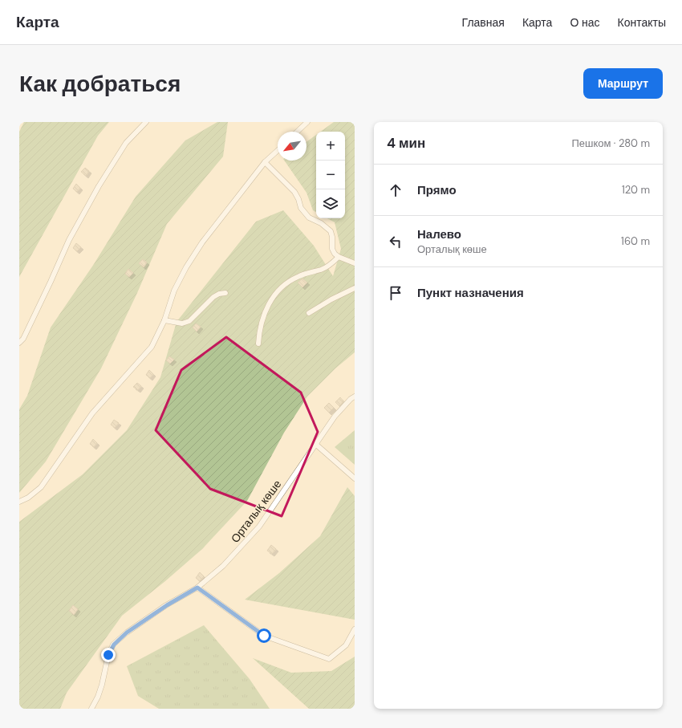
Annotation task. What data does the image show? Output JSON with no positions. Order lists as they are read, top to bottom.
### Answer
{
  "streets": {
    "street": ["Орталық көше"]
  },
  "north": "bottom left",
  "page": {
    "header": "Карта",
    "nav": [
      "Главная",
      "Карта",
      "О нас",
      "Контакты"
    ],
    "buttons": "Маршрут",
    "title": "Как добраться",
    "heading": ["4 мин", "Пешком · 280 m"],
    "map_buttons": ["+", "−"],
    "list": [
      ["Прямо", "120 m"],
      ["Налево", "Орталық көше", "160 m"],
      "Пункт назначения"
    ]
  }
}
